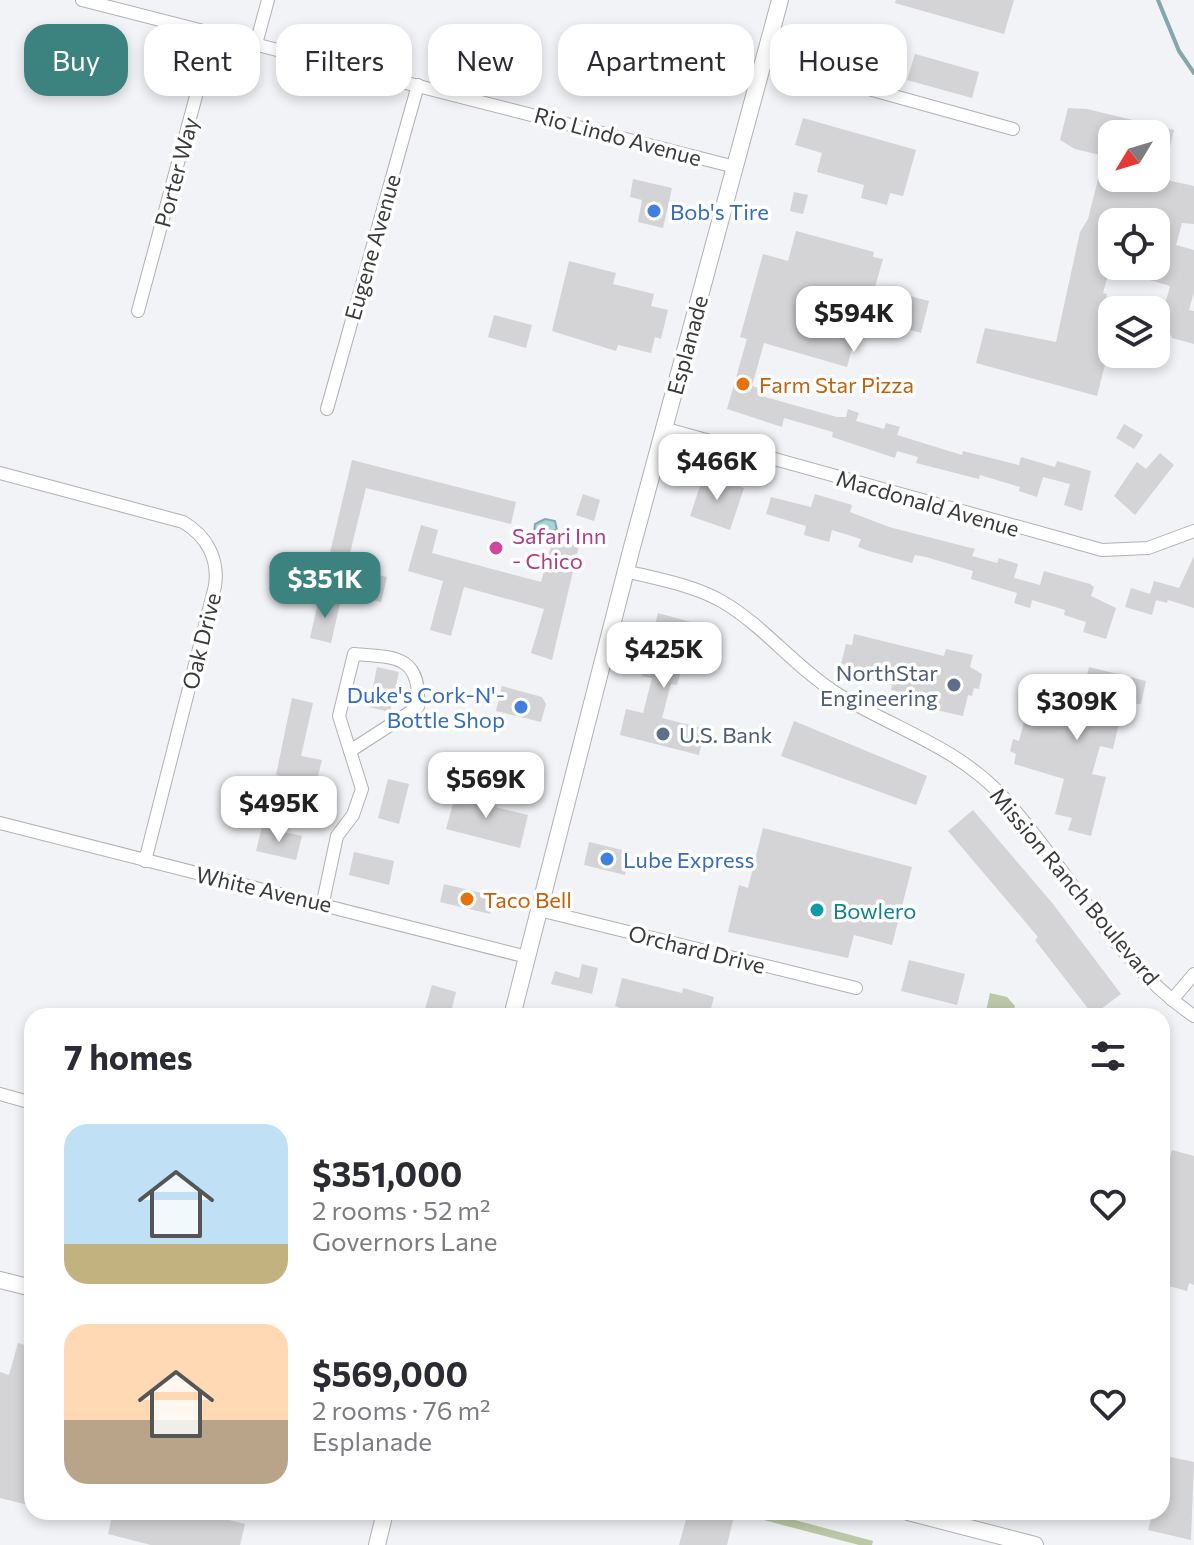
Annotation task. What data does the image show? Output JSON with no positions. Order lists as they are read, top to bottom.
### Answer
{
  "streets": {
    "main road": ["Esplanade"],
    "street": [
      "Rio Lindo Avenue",
      "Porter Way",
      "Eugene Avenue",
      "Macdonald Avenue",
      "Oak Drive",
      "Mission Ranch Boulevard",
      "White Avenue",
      "Orchard Drive"
    ]
  },
  "crossings": [
    ["Rio Lindo Avenue", "Eugene Avenue"],
    ["Rio Lindo Avenue", "Esplanade"],
    ["Esplanade", "Macdonald Avenue"],
    ["Esplanade", "Mission Ranch Boulevard"],
    ["Esplanade", "White Avenue"],
    ["Esplanade", "Orchard Drive"],
    ["Oak Drive", "White Avenue"]
  ],
  "places": [
    "Bob's Tire",
    "Farm Star Pizza",
    "Safari Inn - Chico",
    "NorthStar Engineering",
    "Duke's Cork-N'- Bottle Shop",
    "U.S. Bank",
    "Lube Express",
    "Taco Bell",
    "Bowlero"
  ],
  "north": "bottom left",
  "page": {
    "chip": [
      "Buy",
      "Rent",
      "Filters",
      "New",
      "Apartment",
      "House"
    ],
    "price": [
      "$594K",
      "$466K",
      "$351K",
      "$425K",
      "$309K",
      "$569K",
      "$495K"
    ],
    "heading": "7 homes",
    "list": [
      {
        "name": "$351,000",
        "note": "2 rooms · 52 m² · Governors Lane"
      },
      {
        "name": "$569,000",
        "note": "2 rooms · 76 m² · Esplanade"
      }
    ]
  }
}
